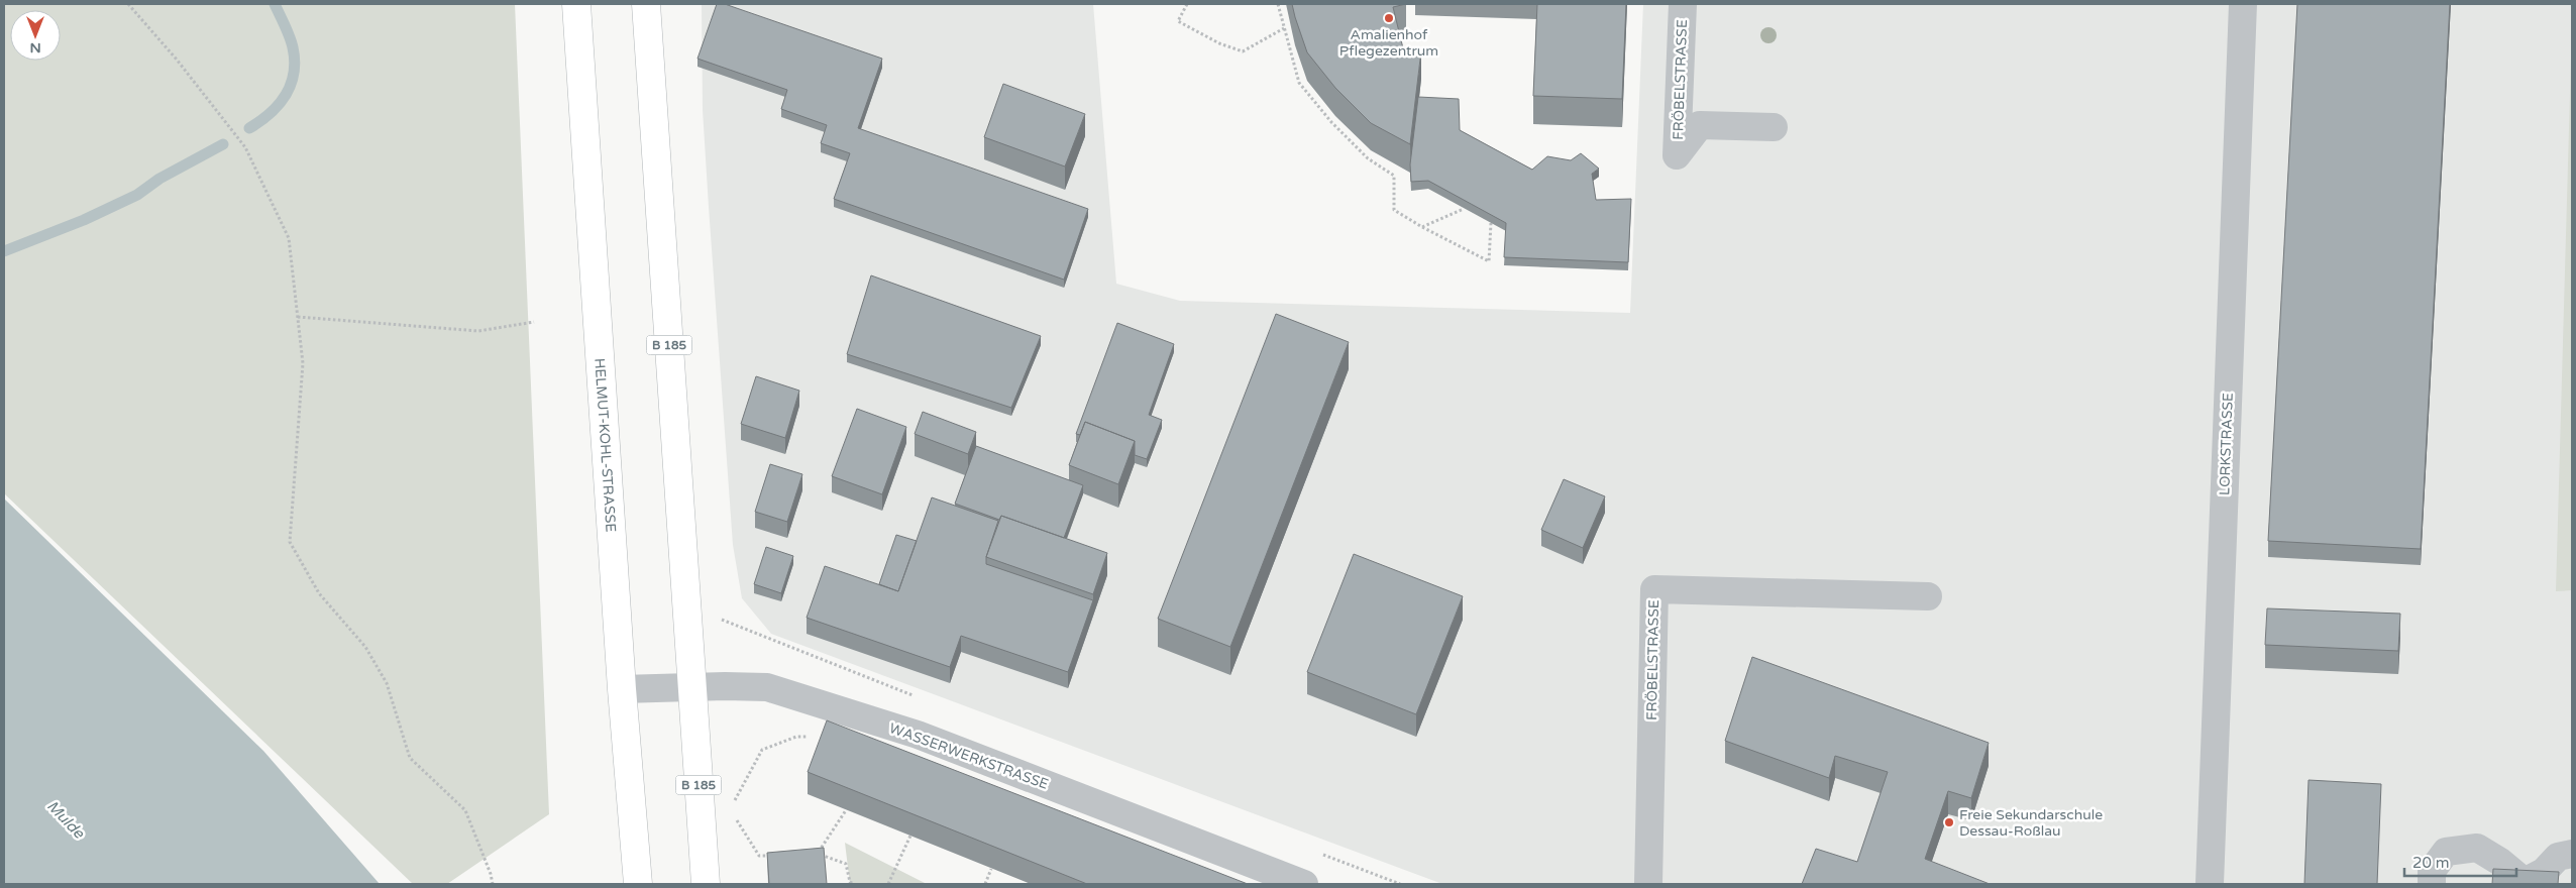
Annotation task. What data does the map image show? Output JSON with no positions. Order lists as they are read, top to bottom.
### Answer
{
  "streets": {
    "main road": ["B 185", "HELMUT-KOHL-STRASSE"],
    "street": ["FRÖBELSTRASSE", "LORKSTRASSE", "WASSERWERKSTRASSE"]
  },
  "crossings": [
    ["B 185", "WASSERWERKSTRASSE"],
    ["HELMUT-KOHL-STRASSE", "WASSERWERKSTRASSE"]
  ],
  "water": ["Mulde"],
  "places": ["Amalienhof Pflegezentrum", "Freie Sekundarschule Dessau-Roßlau"],
  "scale_bar": "20 m",
  "north": "bottom"
}
